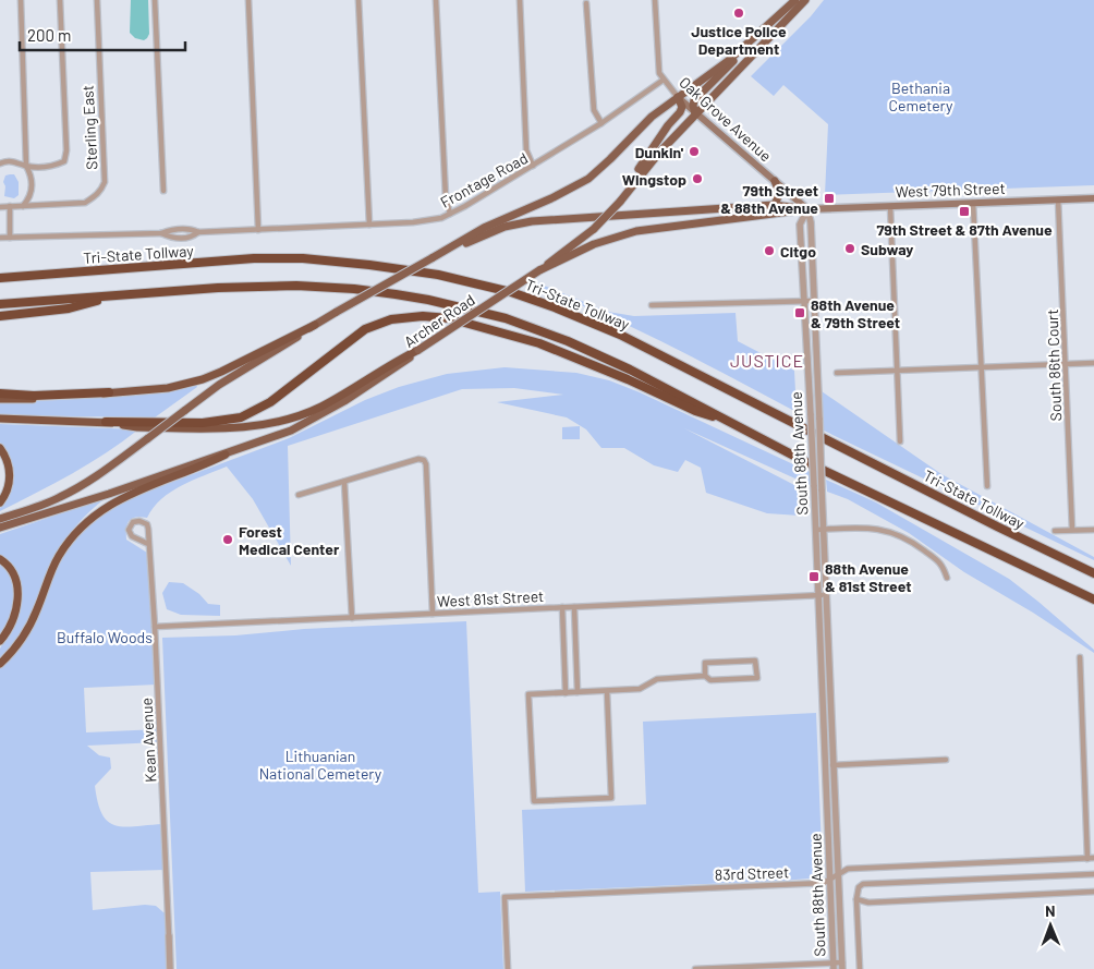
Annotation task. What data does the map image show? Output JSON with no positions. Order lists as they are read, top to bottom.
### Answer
{
  "streets": {
    "highway": ["Tri-State Tollway"],
    "main road": ["Oak Grove Avenue", "West 79th Street", "Archer Road"],
    "street": [
      "Sterling East",
      "Frontage Road",
      "South 86th Court",
      "South 88th Avenue",
      "West 81st Street",
      "Kean Avenue",
      "83rd Street"
    ]
  },
  "crossings": [
    ["Oak Grove Avenue", "Frontage Road"],
    ["Oak Grove Avenue", "West 79th Street"],
    ["Oak Grove Avenue", "Archer Road"],
    ["Oak Grove Avenue", "South 88th Avenue"],
    ["West 79th Street", "South 86th Court"],
    ["West 79th Street", "South 88th Avenue"],
    ["South 88th Avenue", "West 81st Street"],
    ["South 88th Avenue", "83rd Street"],
    ["West 81st Street", "Kean Avenue"]
  ],
  "districts": ["JUSTICE"],
  "parks": ["Bethania Cemetery", "Buffalo Woods", "Lithuanian National Cemetery"],
  "places": {
    "other": [
      "Justice Police Department",
      "Dunkin'",
      "Wingstop",
      "Subway",
      "Citgo",
      "Forest Medical Center"
    ],
    "transit": [
      "79th Street & 88th Avenue",
      "79th Street & 87th Avenue",
      "88th Avenue & 79th Street",
      "88th Avenue & 81st Street"
    ]
  },
  "scale_bar": "200 m",
  "north": "top"
}
